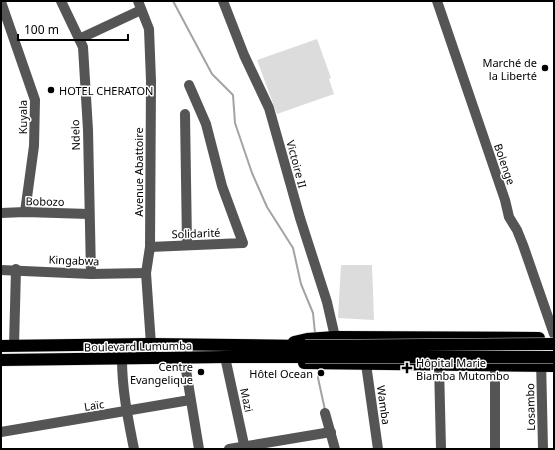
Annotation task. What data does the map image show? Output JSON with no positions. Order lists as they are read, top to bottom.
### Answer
{
  "streets": {
    "highway": ["Boulevard Lumumba"],
    "street": [
      "Kuyala",
      "Ndelo",
      "Victoire II",
      "Bolenge",
      "Avenue Abattoire",
      "Bobozo",
      "Solidarité",
      "Kingabwa",
      "Mazi",
      "Laïc",
      "Wamba",
      "Losambo"
    ]
  },
  "crossings": [
    ["Kuyala", "Bobozo"],
    ["Ndelo", "Bobozo"],
    ["Ndelo", "Kingabwa"],
    ["Avenue Abattoire", "Solidarité"],
    ["Avenue Abattoire", "Kingabwa"],
    ["Avenue Abattoire", "Boulevard Lumumba"],
    ["Boulevard Lumumba", "Mazi"]
  ],
  "places": {
    "other": [
      "Marché de la Liberté",
      "HOTEL CHERATON",
      "Centre Evangelique",
      "Hôtel Ocean"
    ],
    "health": ["Hôpital Marie Biamba Mutombo"]
  },
  "scale_bar": "100 m"
}
